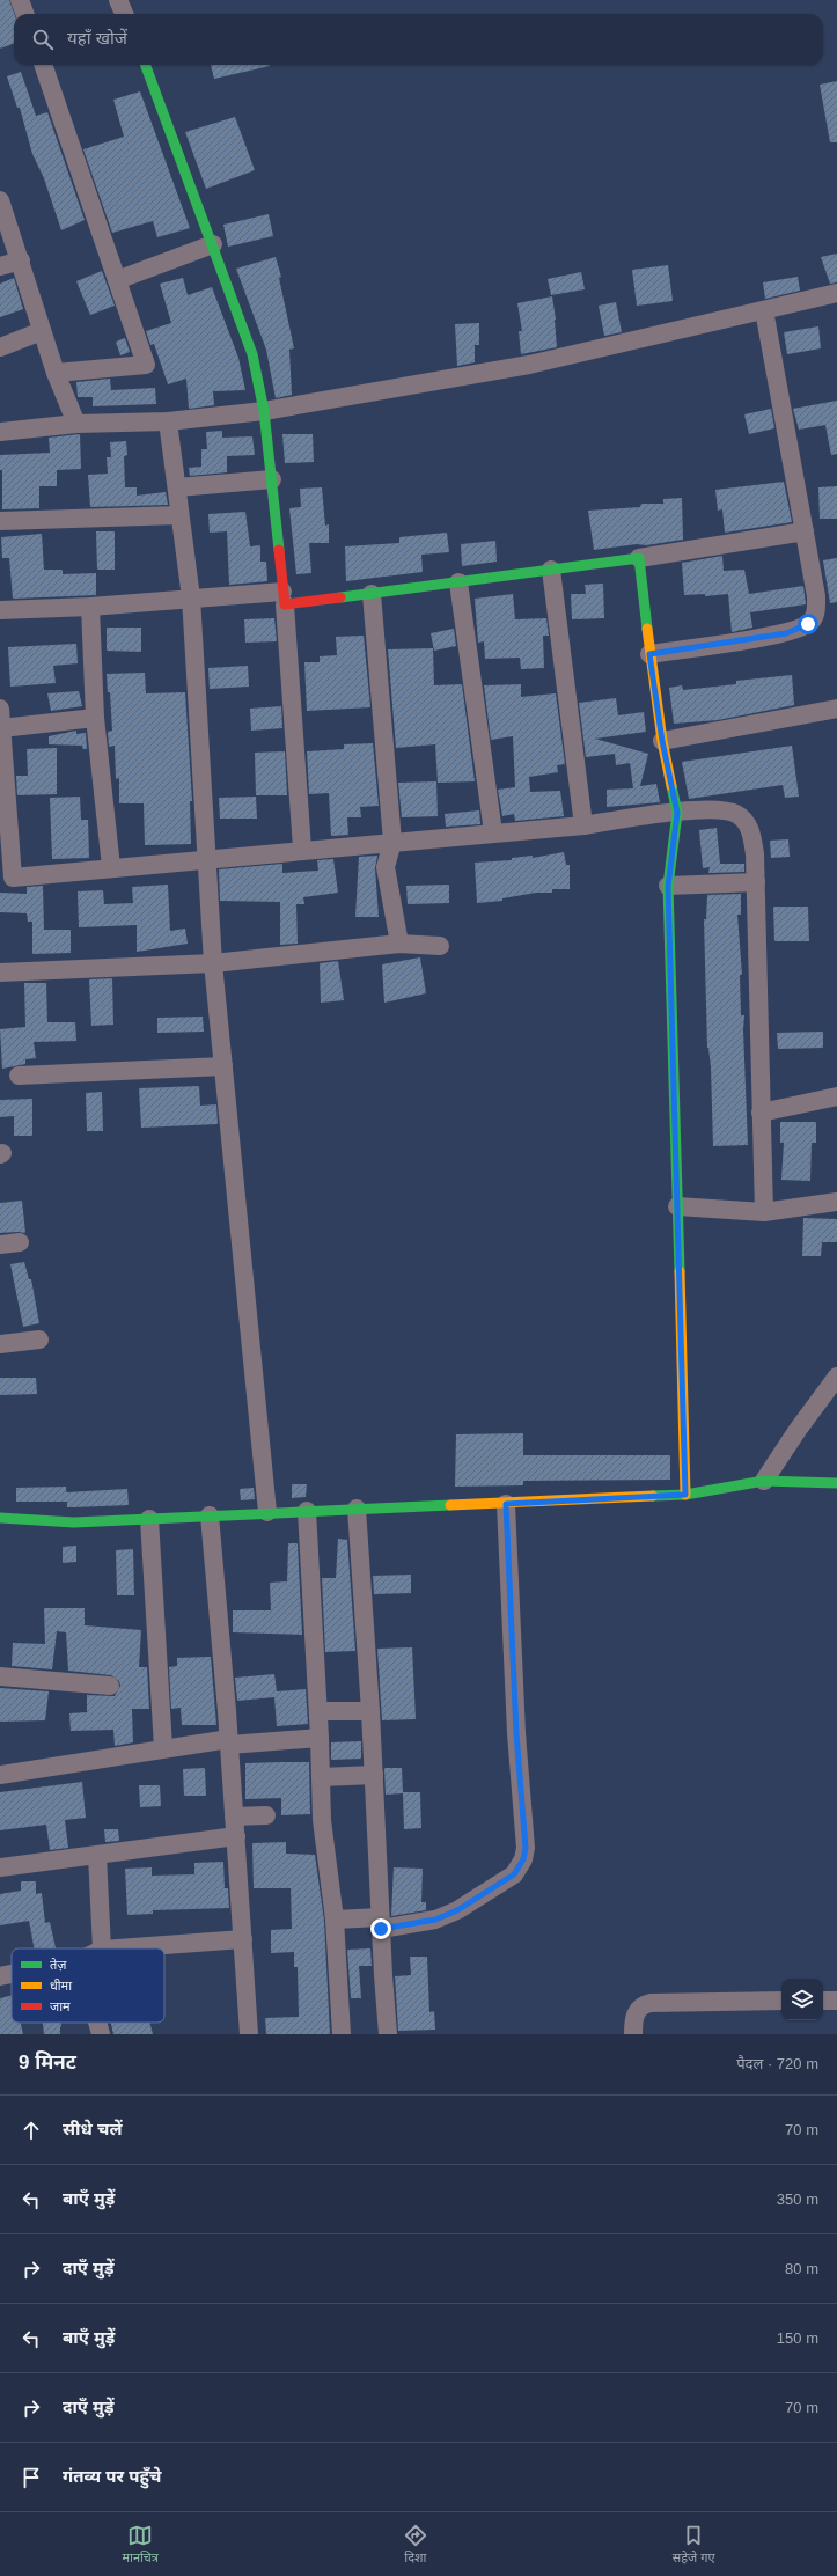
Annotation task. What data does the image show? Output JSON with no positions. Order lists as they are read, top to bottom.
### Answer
{
  "legend": ["तेज़", "धीमा", "जाम"],
  "page": {
    "search": "यहाँ खोजें",
    "heading": ["9 मिनट", "पैदल · 720 m"],
    "list": [
      ["सीधे चलें", "70 m"],
      ["बाएँ मुड़ें", "350 m"],
      ["दाएँ मुड़ें", "80 m"],
      ["बाएँ मुड़ें", "150 m"],
      ["दाएँ मुड़ें", "70 m"],
      "गंतव्य पर पहुँचे"
    ],
    "nav": ["मानचित्र", "दिशा", "सहेजे गए"]
  }
}
